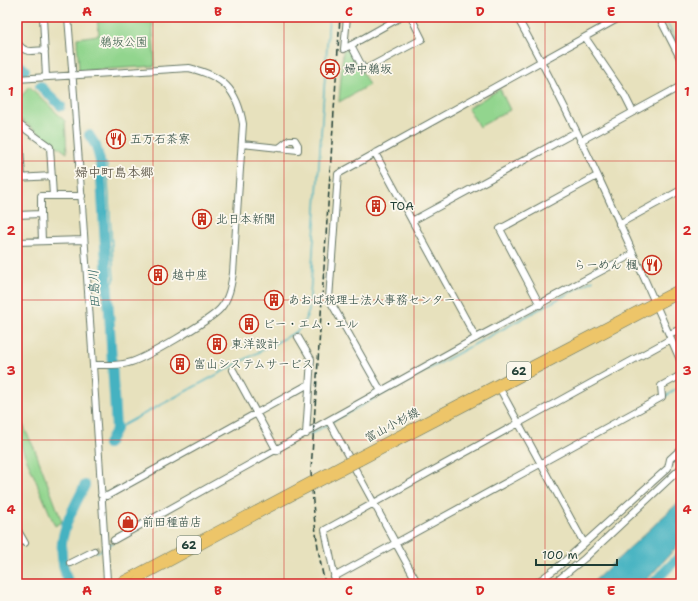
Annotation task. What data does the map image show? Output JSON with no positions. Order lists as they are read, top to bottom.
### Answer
{
  "streets": {
    "main road": ["62", "富山小杉線"]
  },
  "districts": ["婦中町島本郷"],
  "water": ["田島川"],
  "parks": ["鵜坂公園"],
  "places": {
    "station": ["婦中鵜坂"],
    "restaurant": ["五万石茶寮", "らーめん 楓"],
    "building": [
      "TOA",
      "北日本新聞",
      "越中座",
      "あおば税理士法人事務センター",
      "ビー・エム・エル",
      "東洋設計",
      "富山システムサービス"
    ],
    "shop": ["前田種苗店"]
  },
  "scale_bar": "100 m",
  "grid": {
    "columns": [
      "A",
      "B",
      "C",
      "D",
      "E"
    ],
    "rows": [
      "1",
      "2",
      "3",
      "4"
    ]
  }
}
